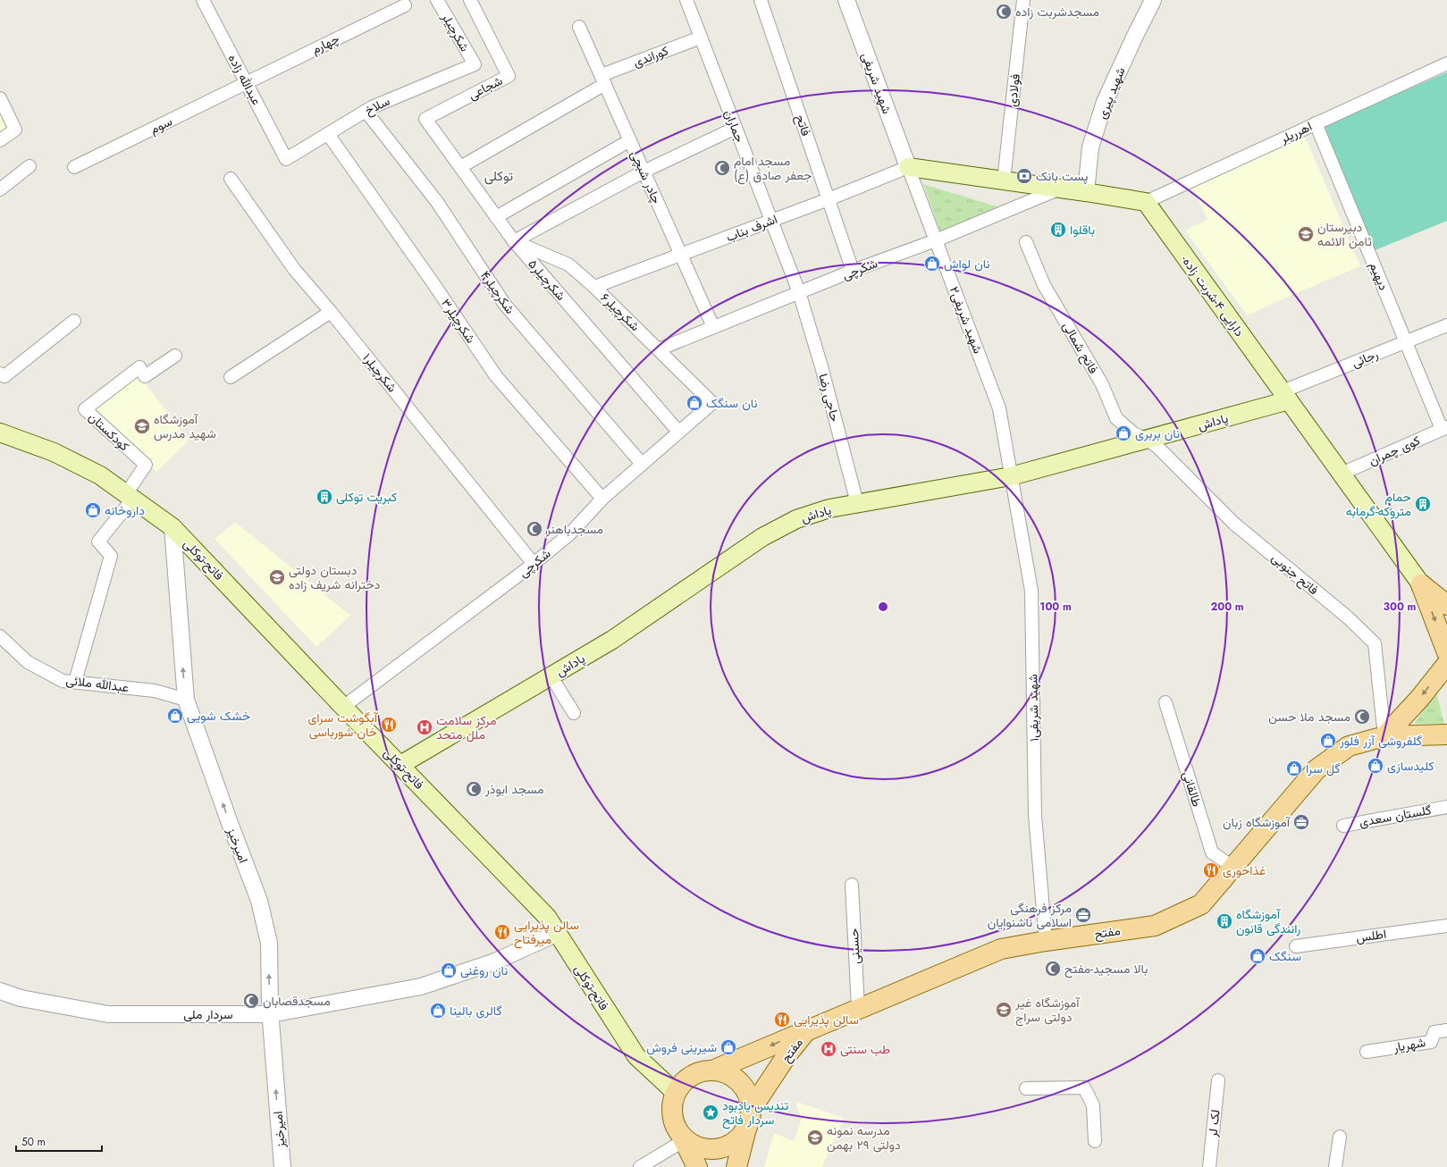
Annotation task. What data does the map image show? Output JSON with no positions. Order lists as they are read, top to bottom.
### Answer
{
  "streets": {
    "main road": [
      "-دارایی ۴-شربت زاده",
      "پاداش",
      "فاتح-توکلی",
      "مفتح"
    ],
    "street": [
      "شکرچیلر",
      "چهارم",
      "کوراندی",
      "عبدالله زاده",
      "شهید شریفى",
      "شجاعی",
      "فولادی",
      "شهید پیری",
      "سلاخ",
      "سوم",
      "فاتح",
      "جماران",
      "اهرریلر",
      "چادر شبچی",
      "اشرف بناب",
      "شکرچی",
      "دیهیم",
      "شکرچیلر۵",
      "شکرچیلر۴",
      "شکرچیلر۶",
      "شهید شریفی۲",
      "شکرچیلر۳",
      "فاتح شمالی",
      "رجائی",
      "شکرچیلر۱",
      "حاجی رضا",
      "کودکستان",
      "کوی چمران",
      "فاتح جنوبی",
      "عبدالله ملائی",
      "شهید شریفی۱",
      "طالقانی",
      "گلستان سعدی",
      "امیرخیز",
      "اطلس",
      "حسینی",
      "سردار ملی",
      "شهریار",
      "لک لر"
    ]
  },
  "crossings": [
    ["شکرچیلر", "سلاخ"],
    ["چهارم", "عبدالله زاده"],
    ["چهارم", "سوم"],
    ["کوراندی", "جماران"],
    ["کوراندی", "چادر شبچی"],
    ["کوراندی", "شکرچیلر۵"],
    ["عبدالله زاده", "سلاخ"],
    ["عبدالله زاده", "سوم"],
    ["شهید شریفى", "اشرف بناب"],
    ["شهید شریفى", "شهید شریفی۲"],
    ["شجاعی", "شکرچیلر۵"],
    ["سلاخ", "شکرچیلر۴"],
    ["سلاخ", "شکرچیلر۳"],
    ["فاتح", "اشرف بناب"],
    ["فاتح", "شکرچی"],
    ["جماران", "اشرف بناب"],
    ["جماران", "شکرچی"],
    ["جماران", "حاجی رضا"],
    ["اهرریلر", "دیهیم"],
    ["اهرریلر", "-دارایی ۴-شربت زاده"],
    ["چادر شبچی", "اشرف بناب"],
    ["چادر شبچی", "شکرچی"],
    ["اشرف بناب", "شکرچیلر۶"],
    ["اشرف بناب", "شهید شریفی۲"],
    ["شکرچی", "شکرچیلر۵"],
    ["شکرچی", "شکرچیلر۴"],
    ["شکرچی", "شکرچیلر۶"],
    ["شکرچی", "شهید شریفی۲"],
    ["شکرچی", "شکرچیلر۳"],
    ["شکرچی", "شکرچیلر۱"],
    ["شکرچی", "حاجی رضا"],
    ["شکرچی", "فاتح-توکلی"],
    ["دیهیم", "رجائی"],
    ["دیهیم", "کوی چمران"],
    ["شکرچیلر۵", "شکرچیلر۶"],
    ["-دارایی ۴-شربت زاده", "رجائی"],
    ["-دارایی ۴-شربت زاده", "پاداش"],
    ["-دارایی ۴-شربت زاده", "کوی چمران"],
    ["شهید شریفی۲", "پاداش"],
    ["شهید شریفی۲", "شهید شریفی۱"],
    ["فاتح شمالی", "پاداش"],
    ["فاتح شمالی", "فاتح جنوبی"],
    ["رجائی", "پاداش"],
    ["حاجی رضا", "پاداش"],
    ["پاداش", "فاتح-توکلی"],
    ["پاداش", "فاتح جنوبی"],
    ["پاداش", "شهید شریفی۱"],
    ["کودکستان", "فاتح-توکلی"],
    ["فاتح-توکلی", "امیرخیز"],
    ["فاتح-توکلی", "مفتح"],
    ["فاتح-توکلی", "سردار ملی"],
    ["فاتح جنوبی", "مفتح"],
    ["عبدالله ملائی", "امیرخیز"],
    ["شهید شریفی۱", "مفتح"],
    ["طالقانی", "مفتح"],
    ["امیرخیز", "سردار ملی"],
    ["مفتح", "حسینی"]
  ],
  "one_way": ["امیرخیز"],
  "districts": ["توکلی"],
  "places": {
    "mosque": [
      "مسجدشربت زاده",
      "مسجد امام جعفر صادق (ع)",
      "مسجدباهنر",
      "مسجد ملا حسن",
      "مسجد ابوذر",
      "بالا مسجید-مفتح",
      "مسجدقصابان"
    ],
    "bank": ["پست بانک"],
    "building": [
      "باقلوا",
      "کبریت توکلی",
      "حمام متروکه-گرمابه",
      "آموزشگاه رانندگی قانون"
    ],
    "school or university": [
      "دبیرستان ثامن الائمه",
      "آموزشگاه شهید مدرس",
      "دبستان دولتی دخترانه شریف زاده",
      "آموزشگاه غیر دولتی سراج",
      "مدرسه نمونه دولتی ۲۹ بهمن"
    ],
    "shop": [
      "نان لواش",
      "نان سنگک",
      "نان بربری",
      "داروخانه",
      "خشک شویی",
      "گلفروشی آزر فلور",
      "کلیدسازی",
      "گل سرا",
      "سنگک",
      "نان روغنی",
      "گالری بالینا",
      "شیرینی فروش"
    ],
    "restaurant": [
      "آبگوشت سرای خان شورباسی",
      "غذاخوری",
      "سالن پذیرایی میرفتاح",
      "سالن پذیرایی"
    ],
    "hospital": ["مرکز سلامت ملل متحد", "طب سنتی"],
    "office": ["آموزشگاه زبان", "مرکز فرهنگی اسلامی ناشنوایان"],
    "place": ["تندیس یادبود سردار فاتح"]
  },
  "scale_bar": "50 m",
  "rings": ["100 m", "200 m", "300 m"]
}
